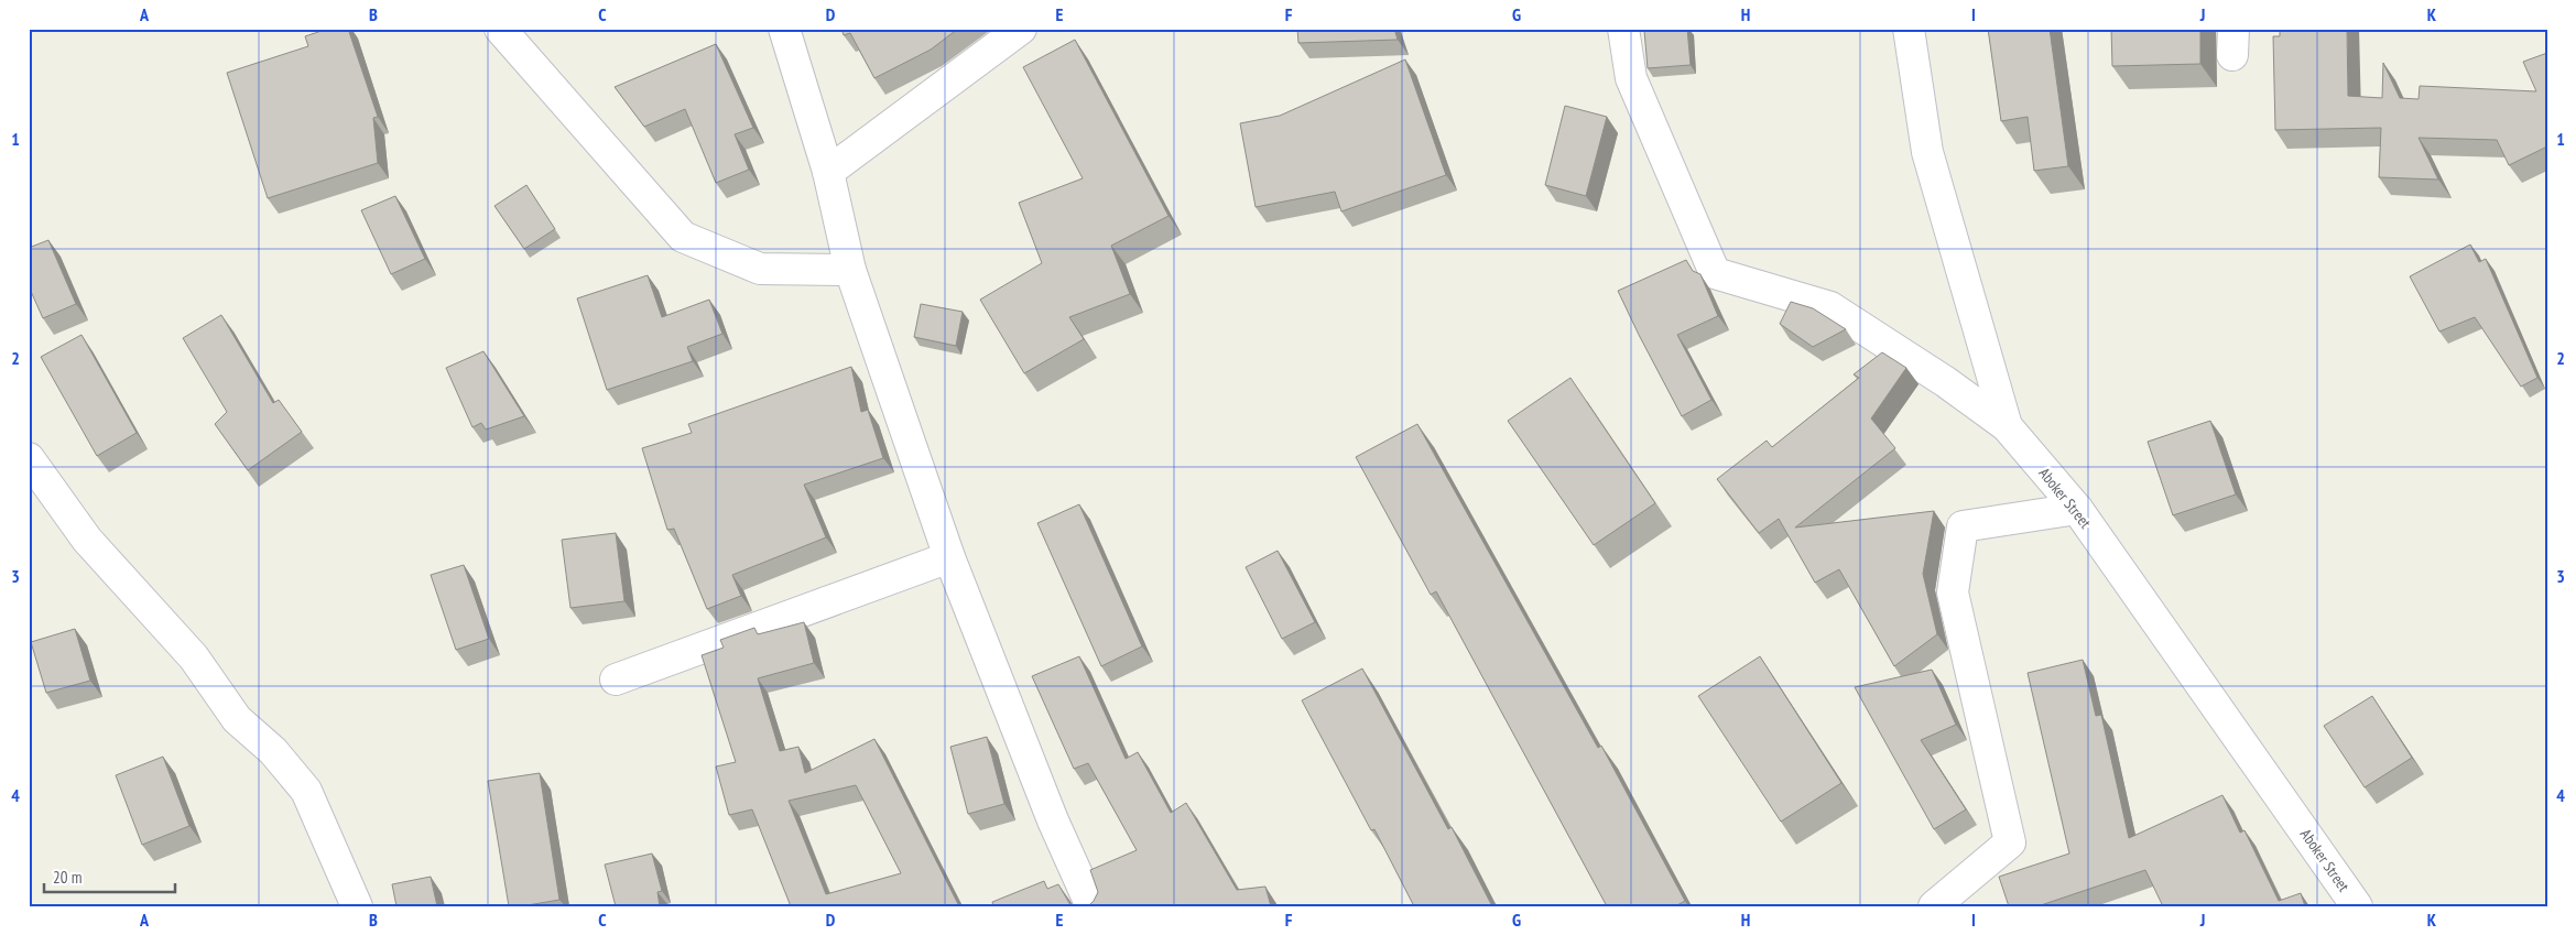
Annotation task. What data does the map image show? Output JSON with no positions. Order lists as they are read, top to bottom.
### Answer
{
  "streets": {
    "street": ["Aboker Street"]
  },
  "scale_bar": "20 m",
  "grid": {
    "columns": [
      "A",
      "B",
      "C",
      "D",
      "E",
      "F",
      "G",
      "H",
      "I",
      "J",
      "K"
    ],
    "rows": [
      "1",
      "2",
      "3",
      "4"
    ]
  }
}
